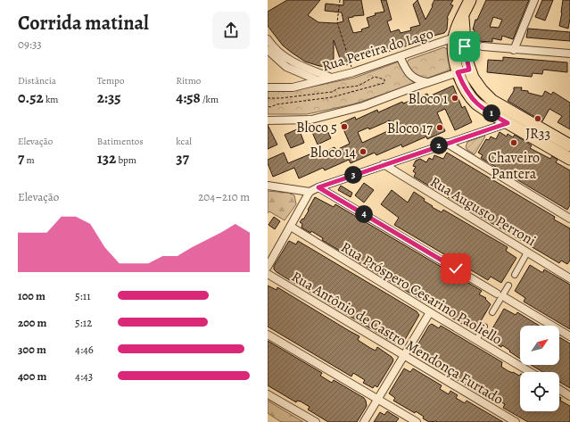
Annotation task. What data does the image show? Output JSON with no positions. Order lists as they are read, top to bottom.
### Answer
{
  "streets": {
    "street": [
      "Rua Pereira do Lago",
      "Rua Augusto Perroni",
      "Rua Próspero Cesarino Paoliello",
      "Rua Antônio de Castro Mendonça Furtado"
    ]
  },
  "places": [
    "Bloco 1",
    "JR33",
    "Bloco 5",
    "Bloco 17",
    "Chaveiro Pantera",
    "Bloco 14"
  ],
  "north": "top right",
  "page": {
    "heading": ["Corrida matinal", "09:33"],
    "stats": [
      ["Distância", "0.52 km"],
      ["Tempo", "2:35"],
      ["Ritmo", "4:58 /km"],
      ["Elevação", "7 m"],
      ["Batimentos", "132 bpm"],
      ["kcal", "37"]
    ],
    "pins": [
      "1",
      "2",
      "3",
      "4"
    ],
    "chart": ["Elevação", "204–210 m"],
    "list": [
      {
        "name": "100 m",
        "note": "5:11"
      },
      {
        "name": "200 m",
        "note": "5:12"
      },
      {
        "name": "300 m",
        "note": "4:46"
      },
      {
        "name": "400 m",
        "note": "4:43"
      }
    ]
  }
}
